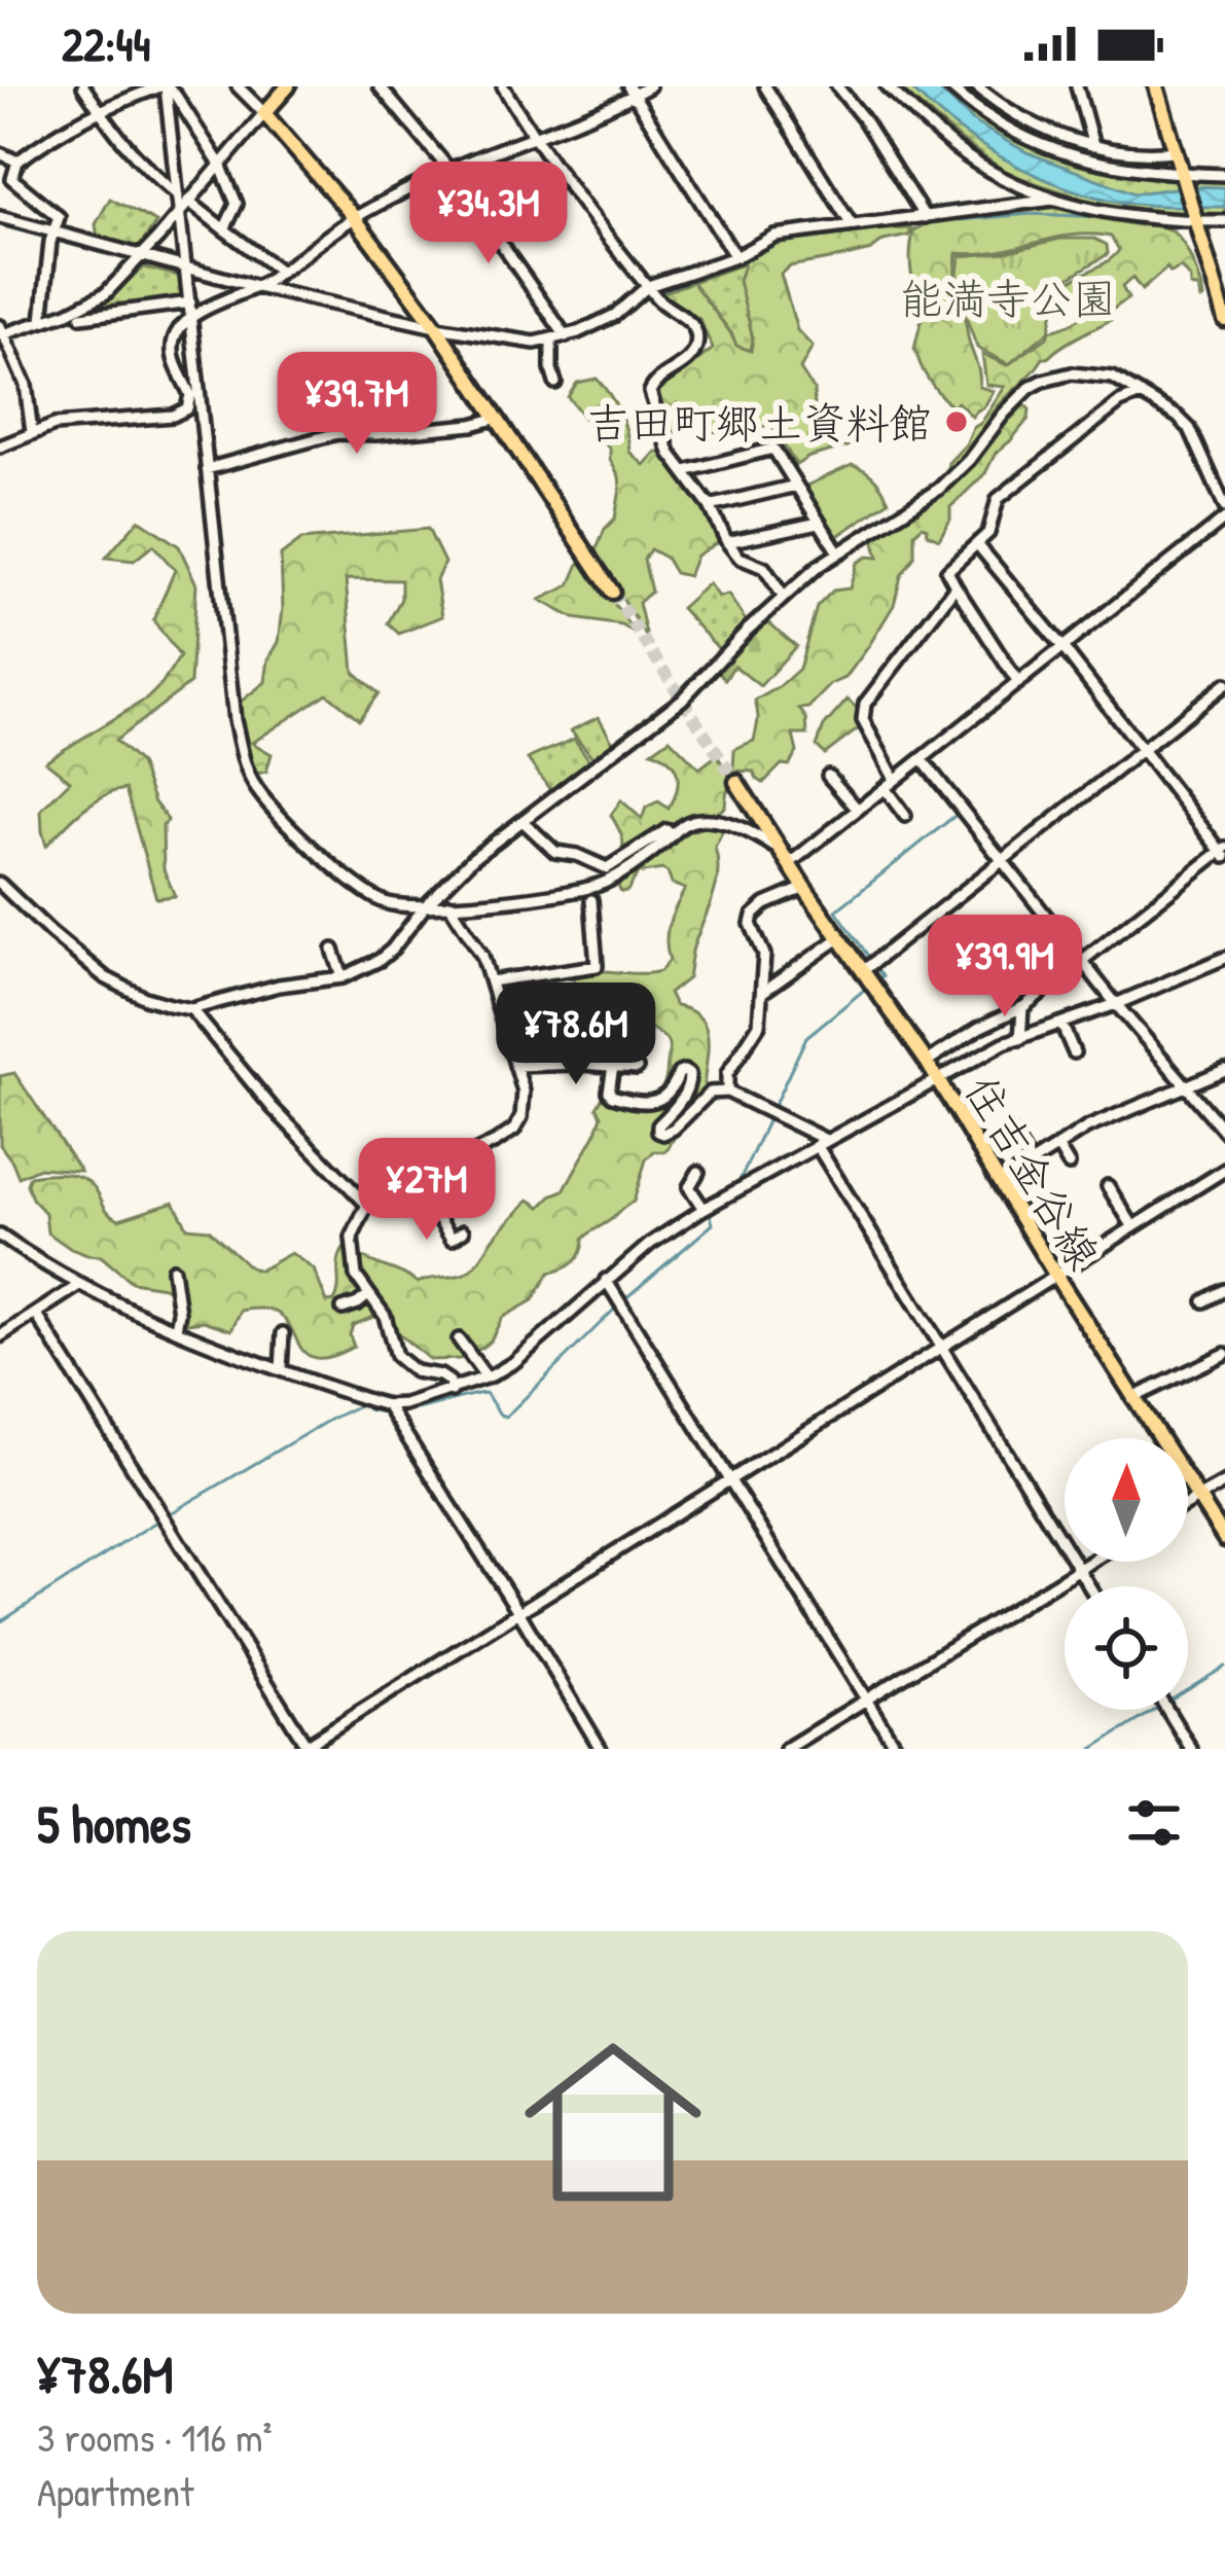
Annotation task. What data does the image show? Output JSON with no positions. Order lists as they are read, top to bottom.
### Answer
{
  "streets": {
    "main road": ["住吉金谷線"]
  },
  "parks": ["能満寺公園"],
  "places": ["吉田町郷土資料館"],
  "north": "top",
  "page": {
    "status": "22:44",
    "price": [
      "¥34.3M",
      "¥39.7M",
      "¥39.9M",
      "¥78.6M",
      "¥27M"
    ],
    "heading": "5 homes",
    "list": [
      {
        "name": "¥78.6M",
        "note": "3 rooms · 116 m² · Apartment"
      }
    ]
  }
}
